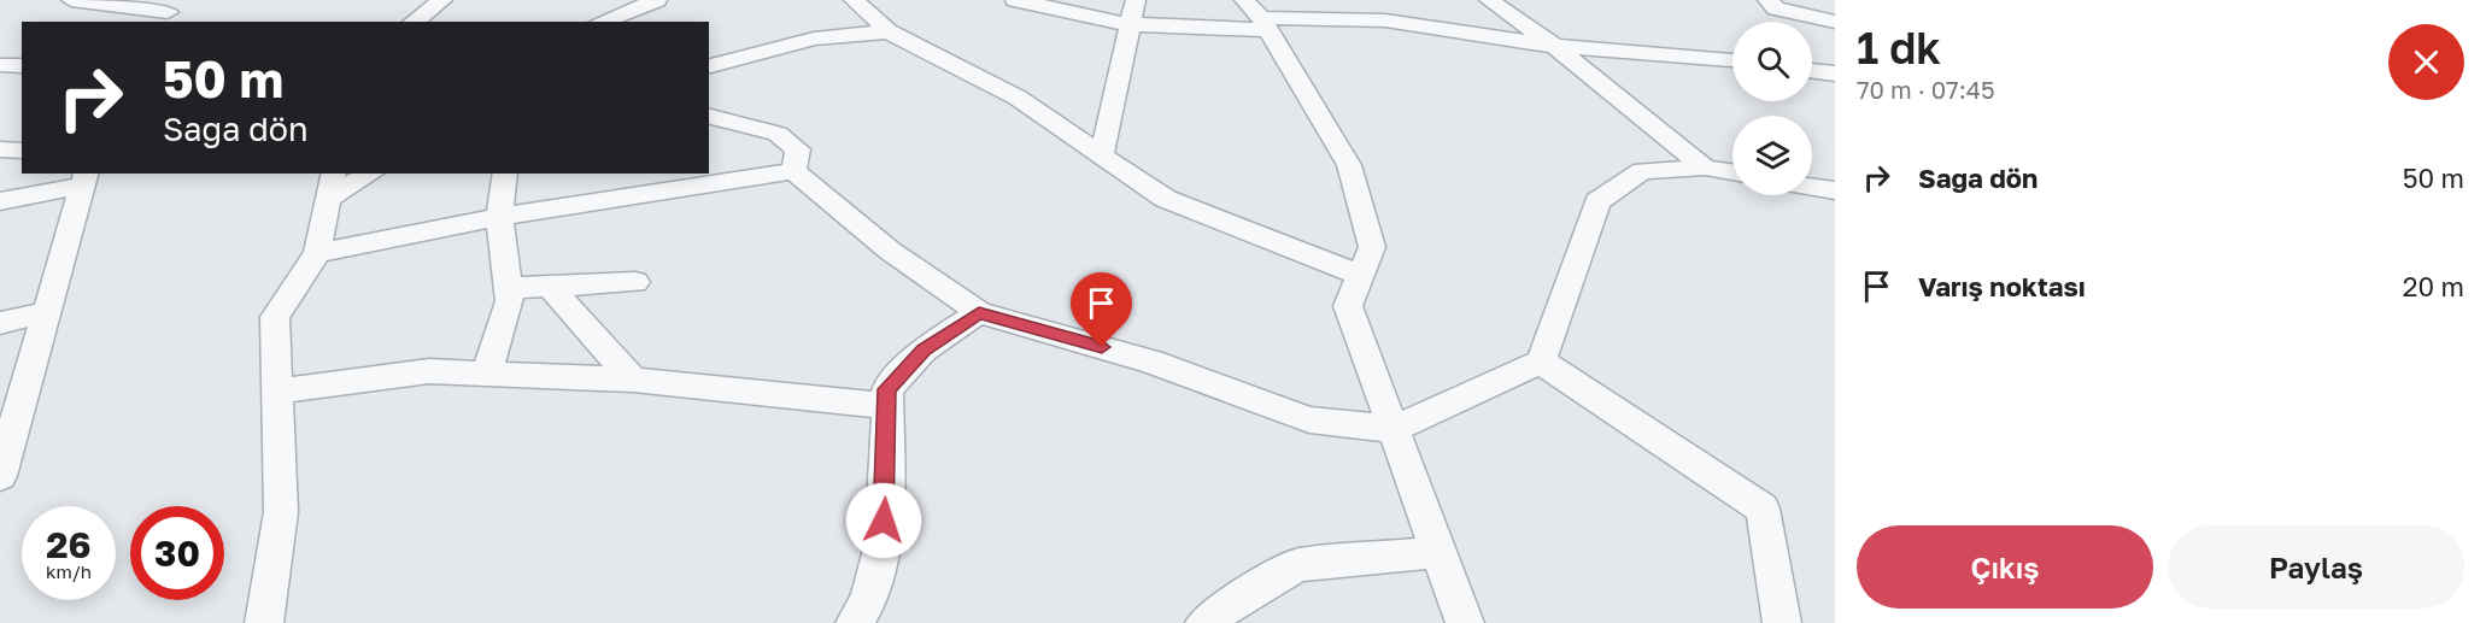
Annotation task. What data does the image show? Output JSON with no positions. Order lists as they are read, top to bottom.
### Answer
{
  "page": {
    "heading": ["1 dk", "70 m · 07:45"],
    "turn": ["50 m", "Sağa dön"],
    "list": [
      {
        "name": "Sağa dön",
        "value": "50 m"
      },
      {
        "name": "Varış noktası",
        "value": "20 m"
      }
    ],
    "speed": "26 km/h",
    "limit": "30",
    "buttons": ["Çıkış", "Paylaş"]
  }
}
